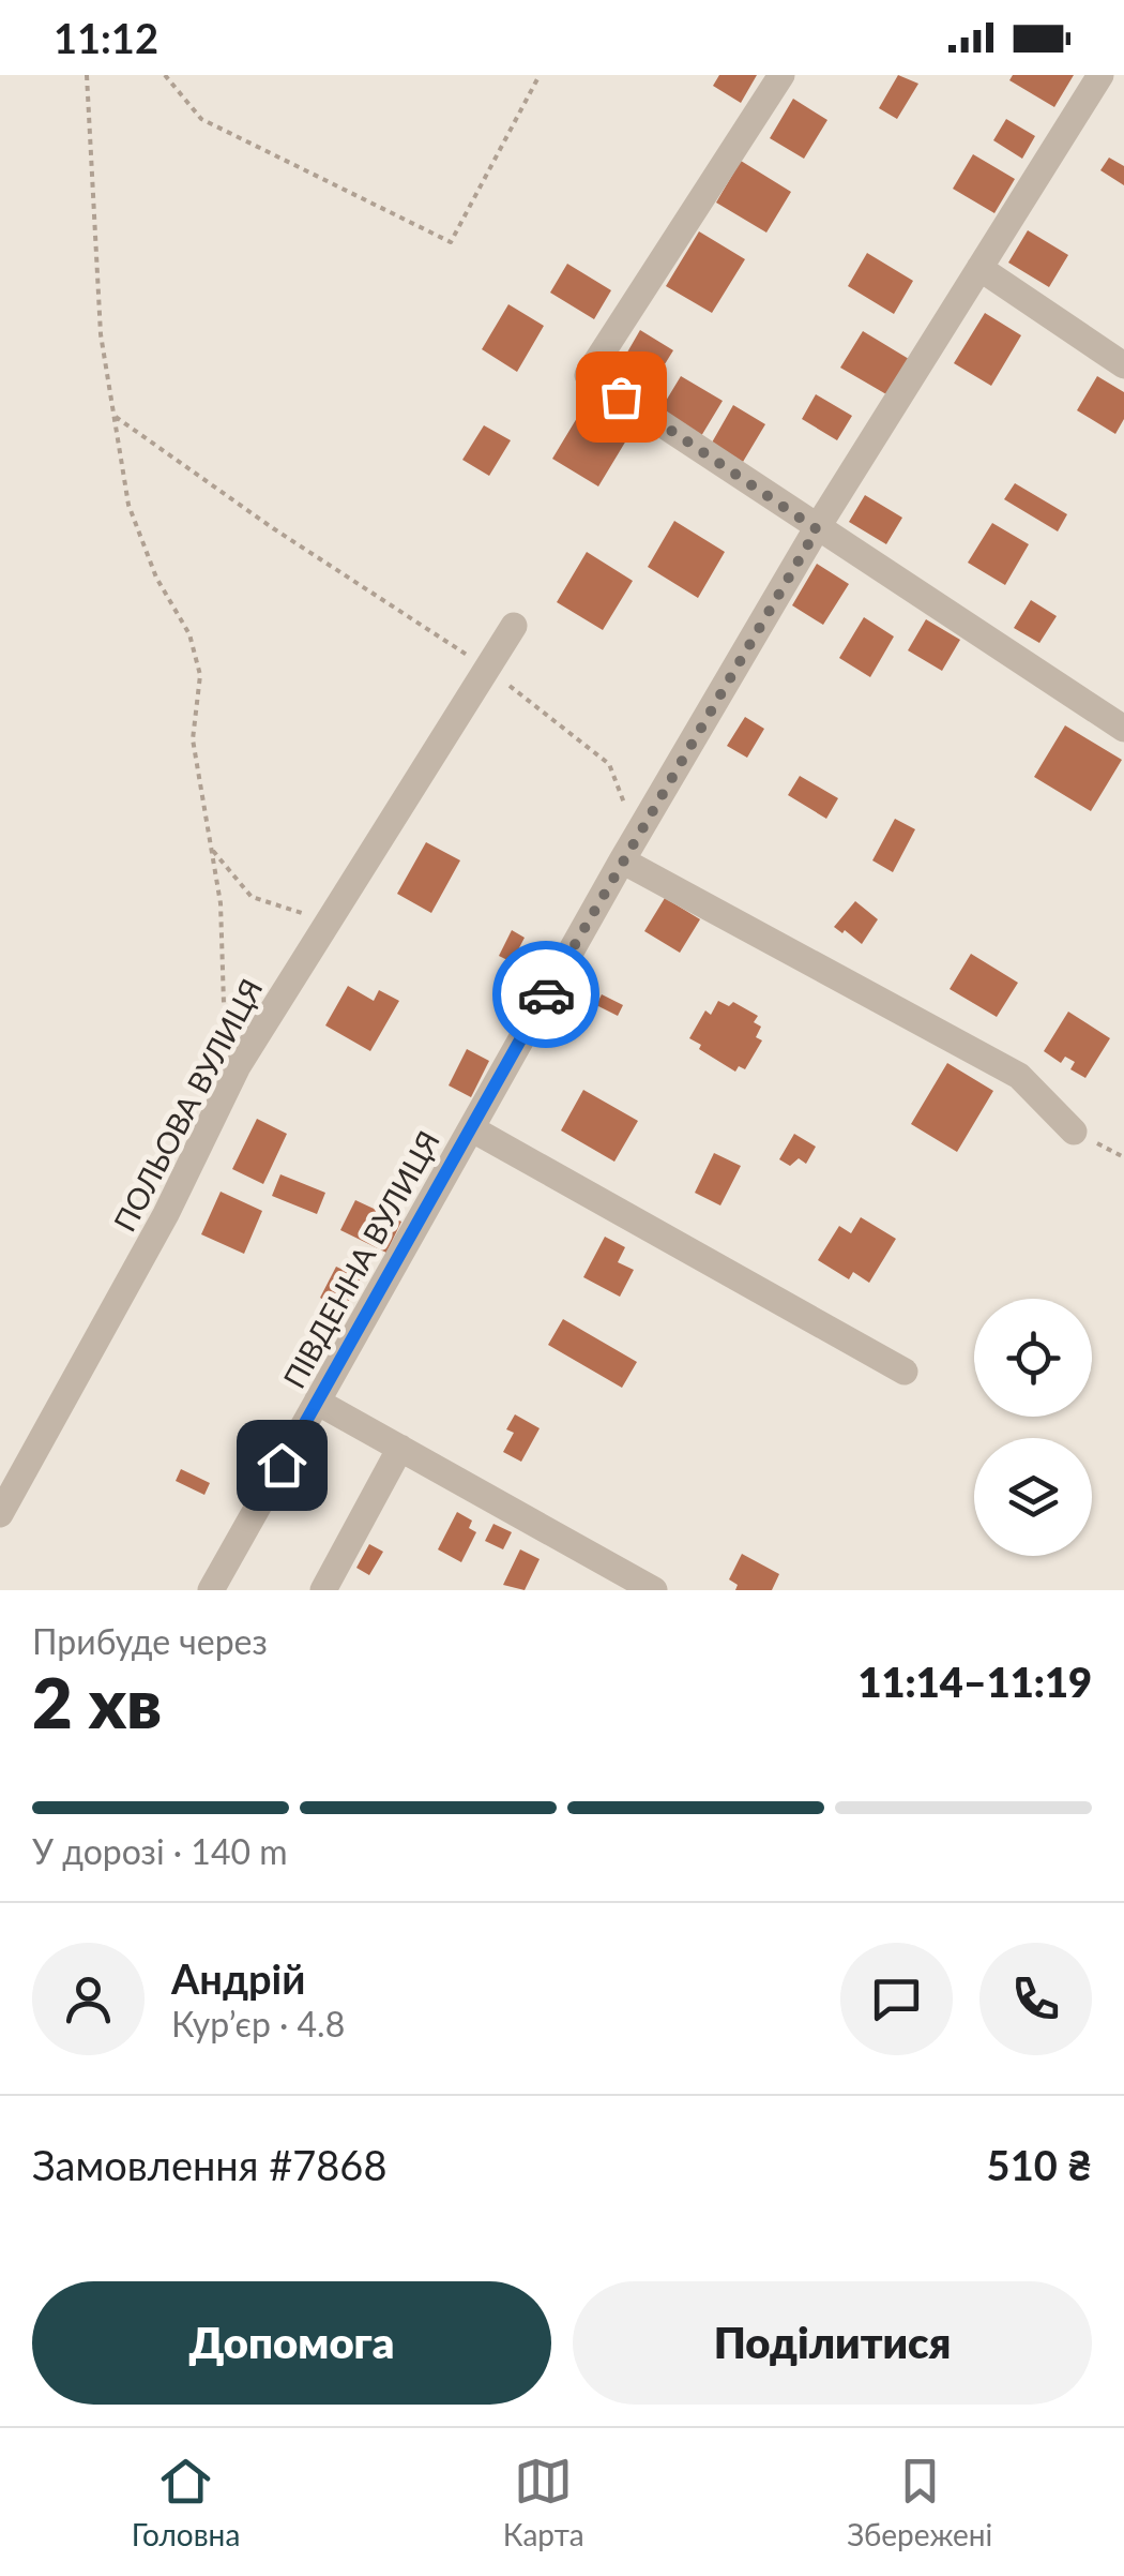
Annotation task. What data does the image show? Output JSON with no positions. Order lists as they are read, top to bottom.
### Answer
{
  "streets": {
    "street": ["ПОЛЬОВА ВУЛИЦЯ", "ПІВДЕННА ВУЛИЦЯ"]
  },
  "page": {
    "status": "11:12",
    "heading": ["2 хв", "Прибуде через", "11:14–11:19"],
    "panel": [
      "Андрій",
      "Кур’єр · 4.8",
      "Замовлення #7868",
      "510 ₴"
    ],
    "bar": "У дорозі · 140 m",
    "buttons": ["Допомога", "Поділитися"],
    "tabs": ["Головна", "Карта", "Збережені"]
  }
}
